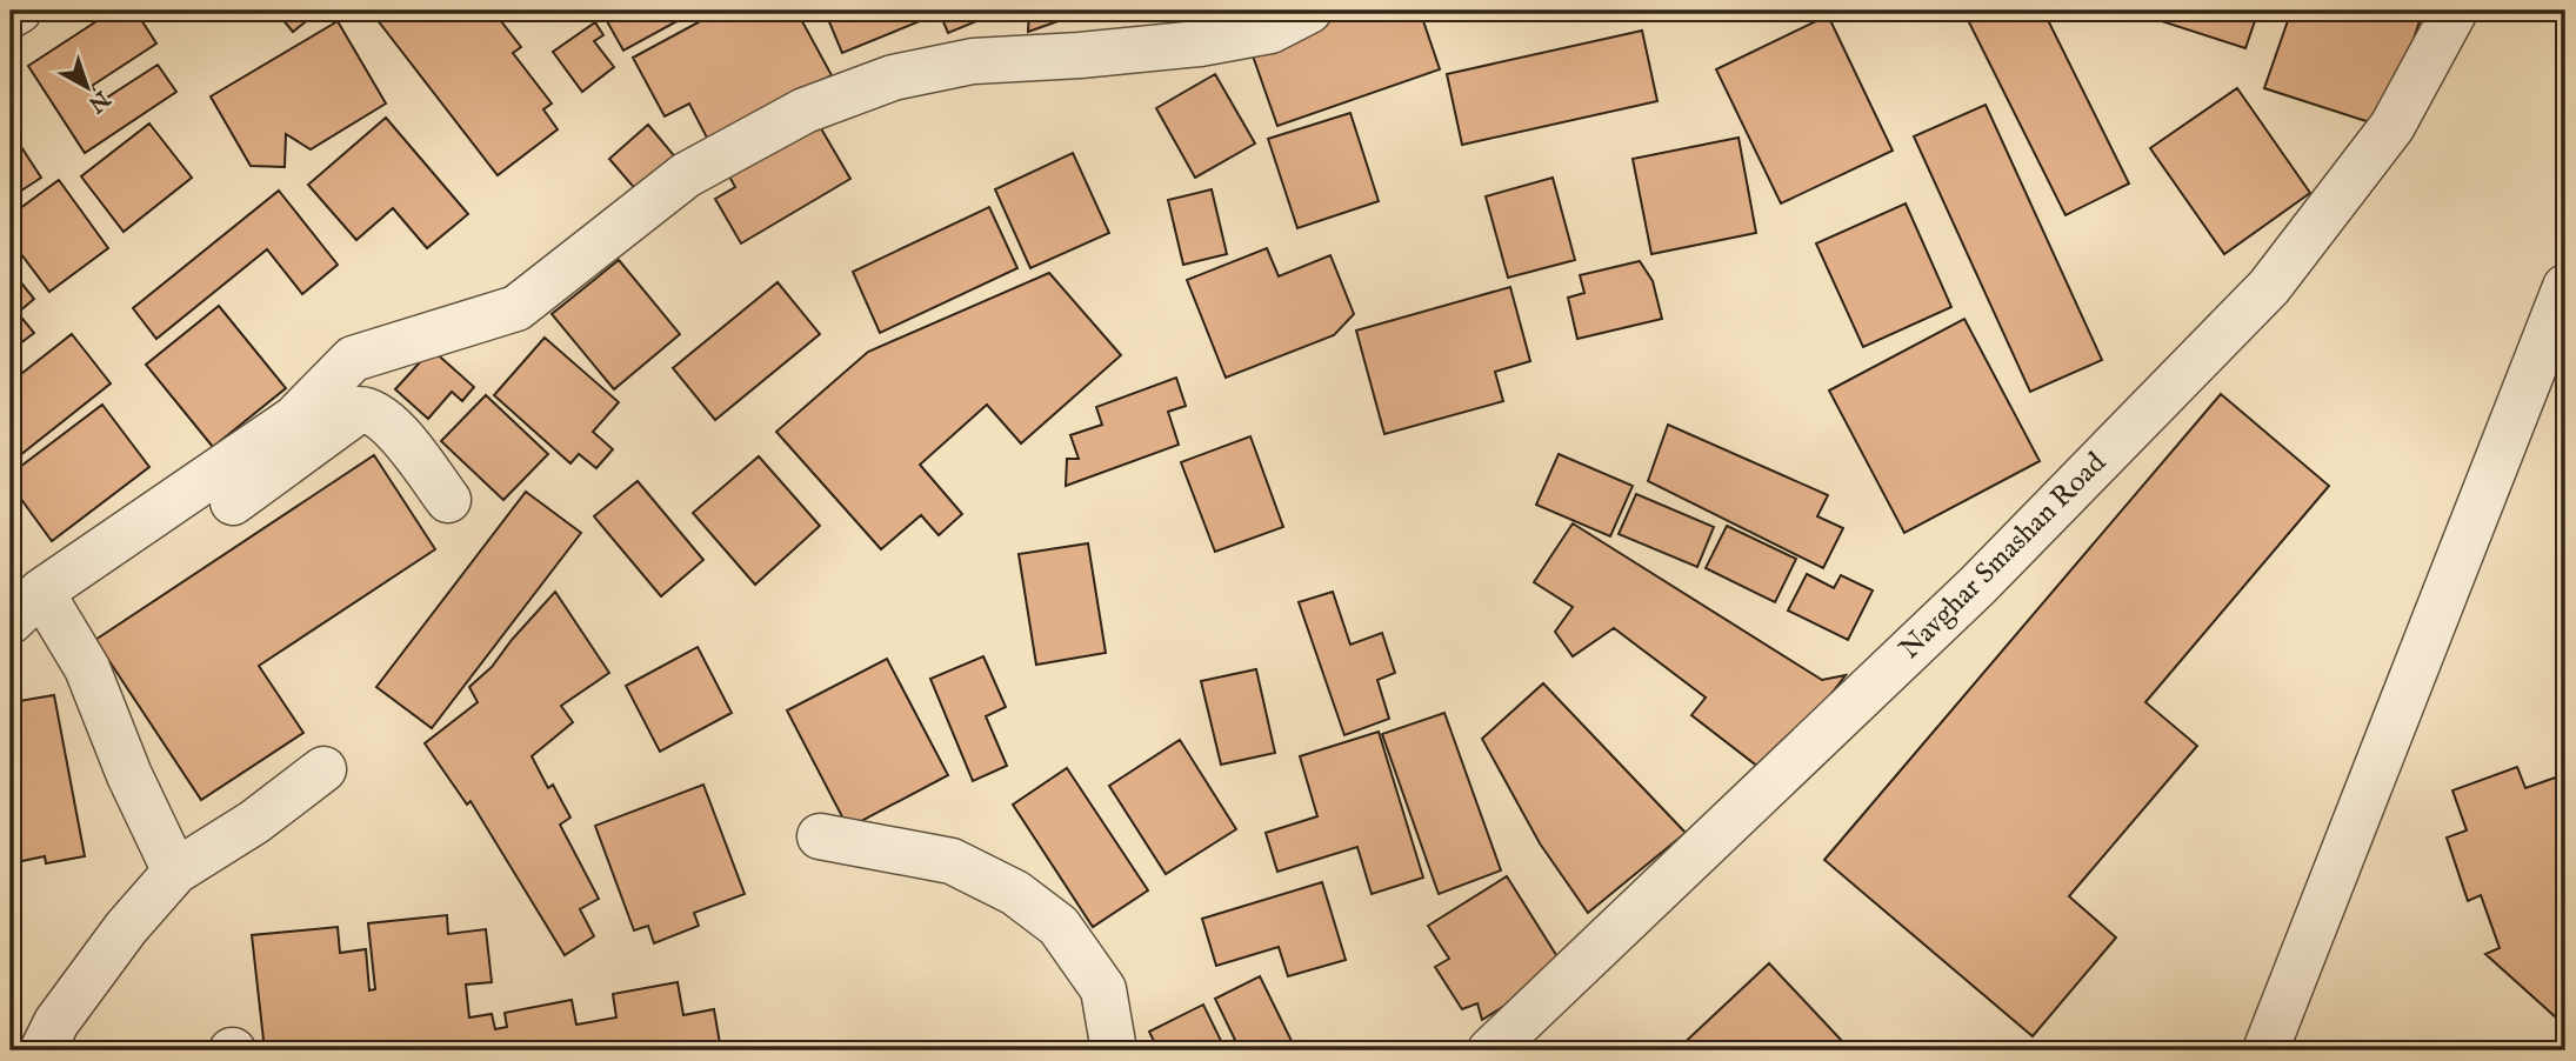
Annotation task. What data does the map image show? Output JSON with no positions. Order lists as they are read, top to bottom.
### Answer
{
  "streets": {
    "street": ["Navghar Smashan Road"]
  },
  "north": "bottom right"
}
